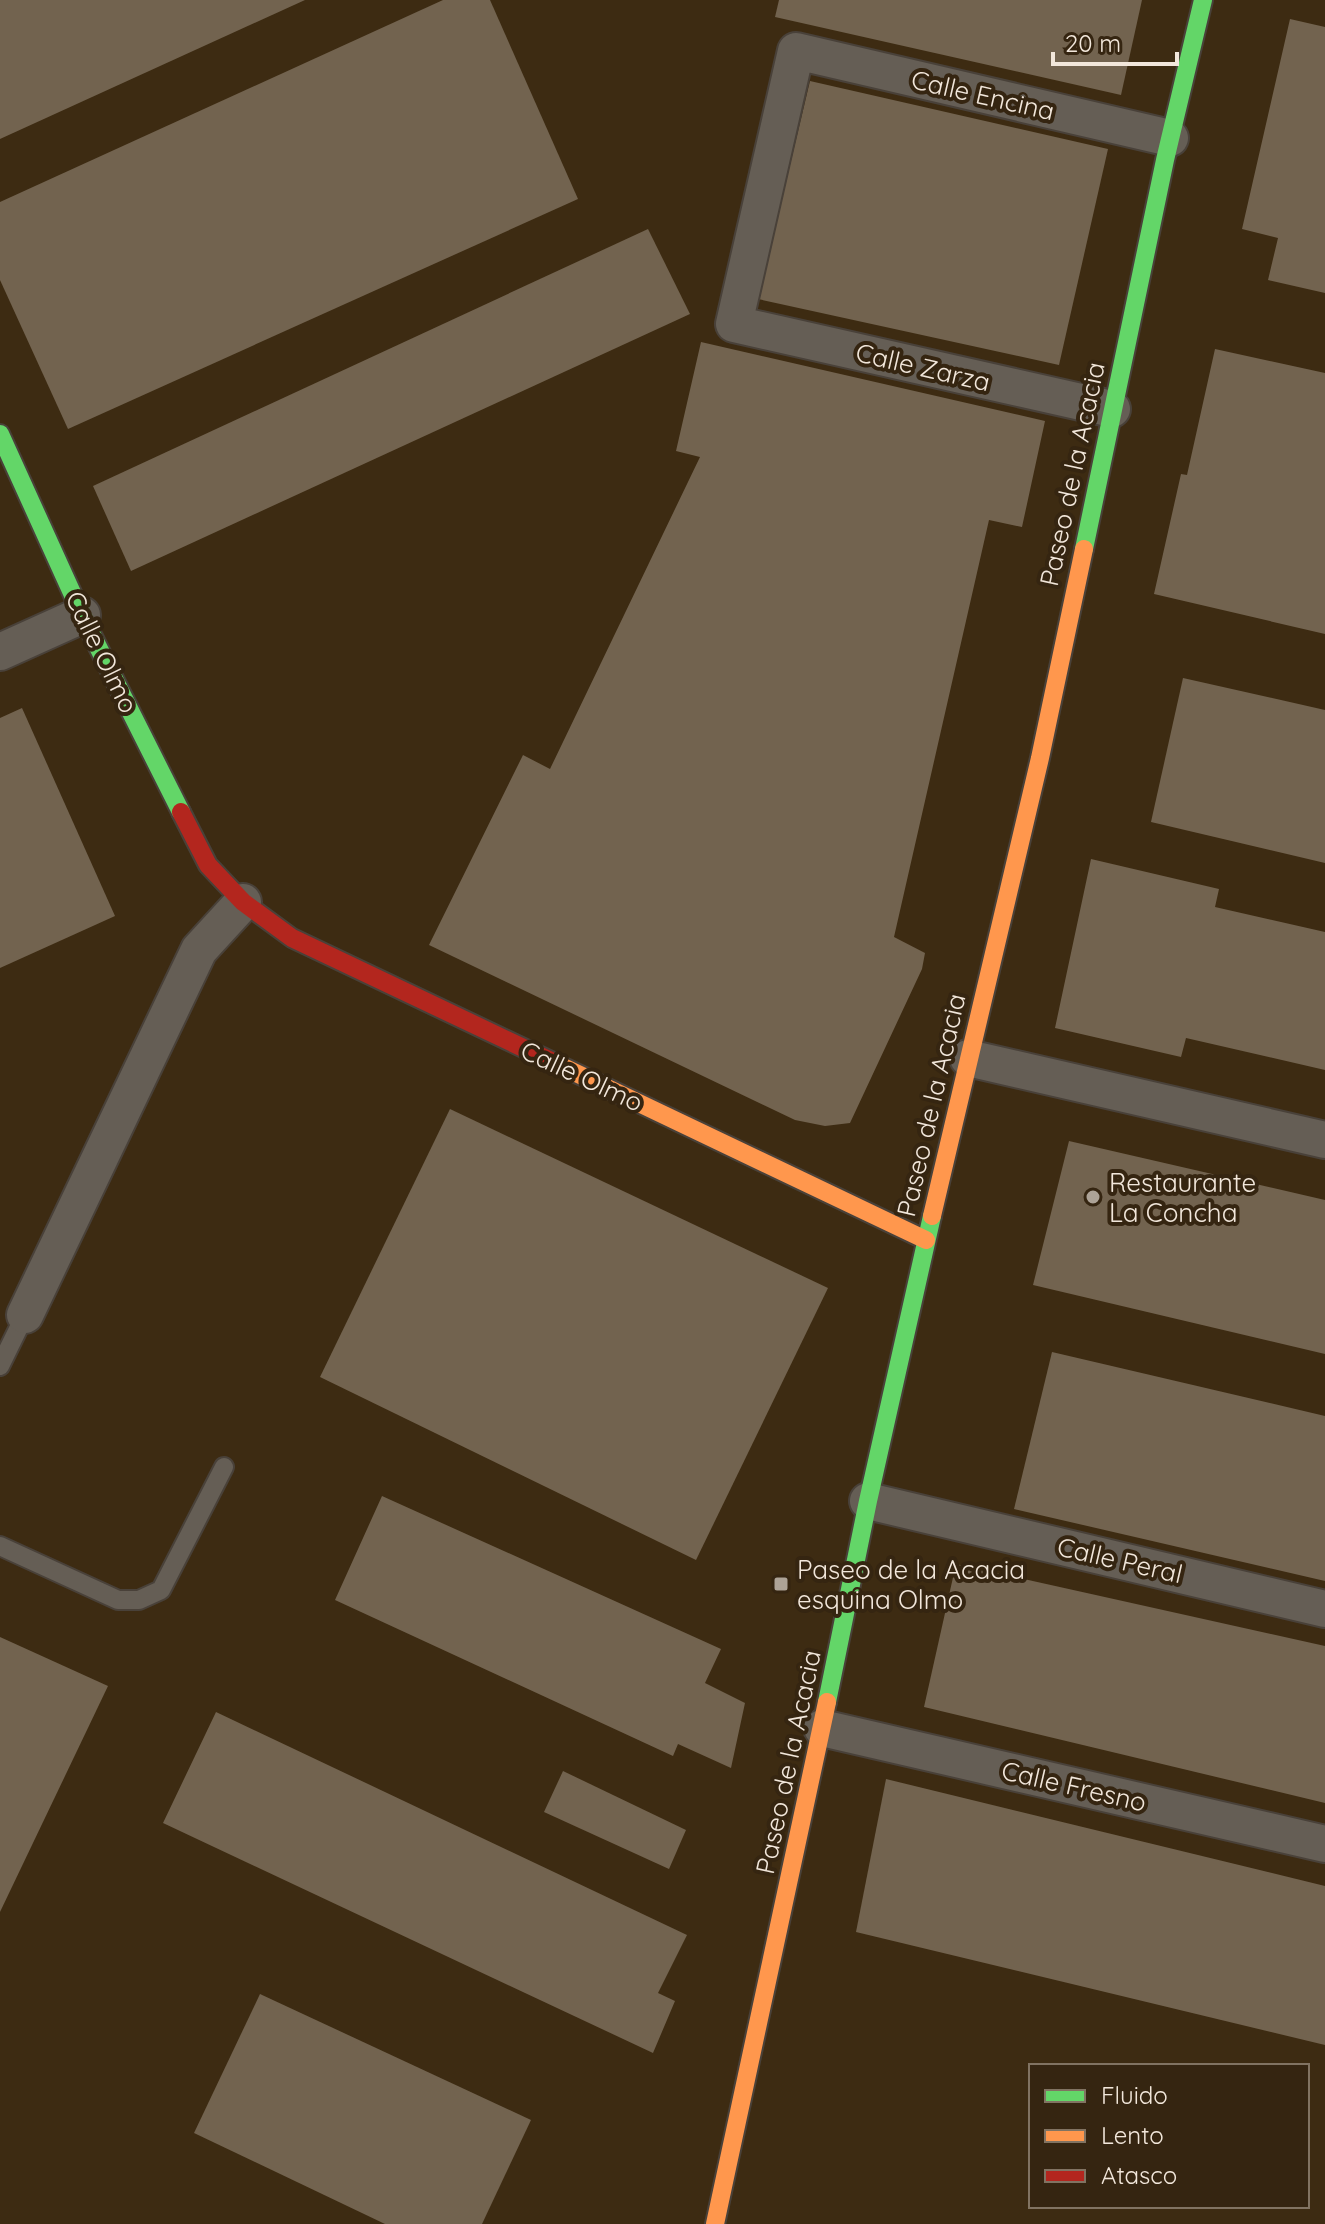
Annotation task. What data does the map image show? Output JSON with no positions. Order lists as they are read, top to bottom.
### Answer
{
  "streets": {
    "street": [
      "Calle Encina",
      "Calle Zarza",
      "Paseo de la Acacia",
      "Calle Olmo",
      "Calle Peral",
      "Calle Fresno"
    ]
  },
  "crossings": [
    ["Calle Encina", "Calle Zarza"],
    ["Calle Encina", "Paseo de la Acacia"],
    ["Calle Zarza", "Paseo de la Acacia"],
    ["Paseo de la Acacia", "Calle Olmo"],
    ["Paseo de la Acacia", "Calle Peral"],
    ["Paseo de la Acacia", "Calle Fresno"]
  ],
  "places": {
    "other": ["Restaurante La Concha"],
    "transit": ["Paseo de la Acacia esquina Olmo"]
  },
  "legend": ["Fluido", "Lento", "Atasco"],
  "scale_bar": "20 m"
}
